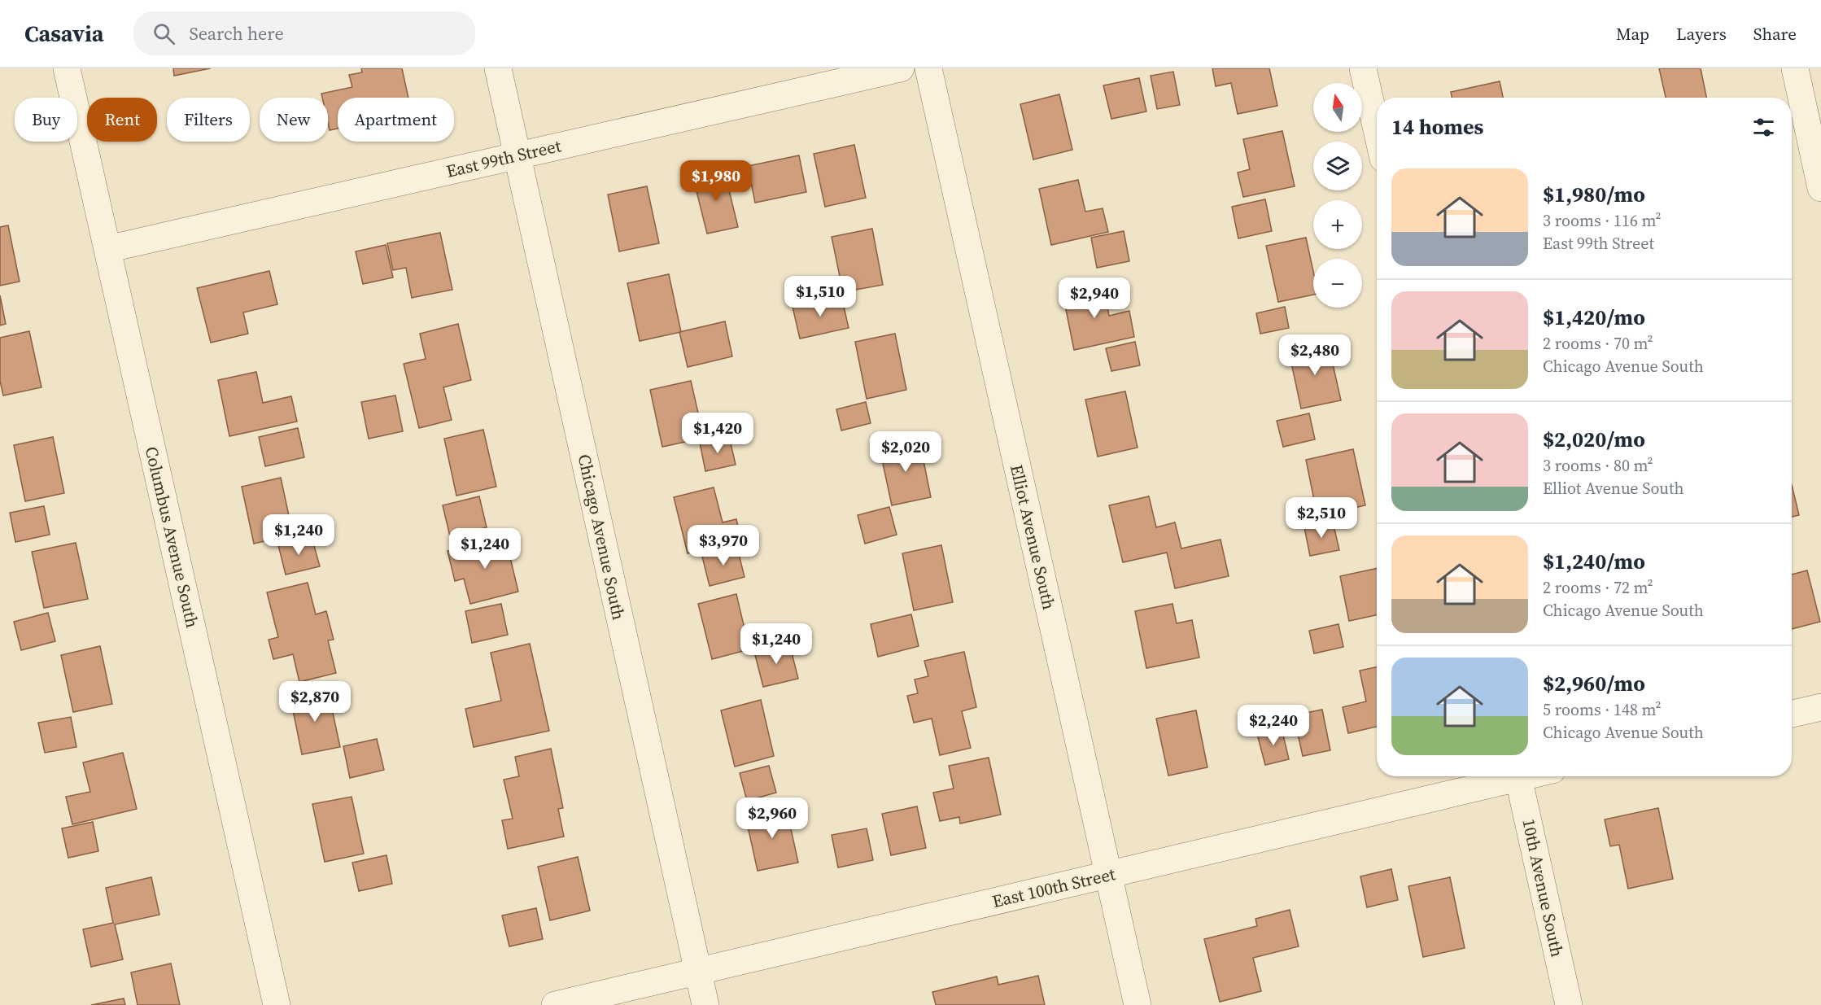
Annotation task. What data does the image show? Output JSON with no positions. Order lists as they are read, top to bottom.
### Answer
{
  "streets": {
    "street": [
      "East 99th Street",
      "Columbus Avenue South",
      "Chicago Avenue South",
      "Elliot Avenue South",
      "East 100th Street",
      "10th Avenue South"
    ]
  },
  "crossings": [
    ["East 99th Street", "Columbus Avenue South"],
    ["East 99th Street", "Chicago Avenue South"],
    ["Chicago Avenue South", "East 100th Street"],
    ["Elliot Avenue South", "East 100th Street"]
  ],
  "north": "top",
  "page": {
    "header": "Casavia",
    "search": "Search here",
    "nav": ["Map", "Layers", "Share"],
    "map_buttons": ["+", "−"],
    "chip": [
      "Buy",
      "Rent",
      "Filters",
      "New",
      "Apartment"
    ],
    "heading": "14 homes",
    "list": [
      {
        "name": "$1,980/mo",
        "note": "3 rooms · 116 m² · East 99th Street"
      },
      {
        "name": "$1,420/mo",
        "note": "2 rooms · 70 m² · Chicago Avenue South"
      },
      {
        "name": "$2,020/mo",
        "note": "3 rooms · 80 m² · Elliot Avenue South"
      },
      {
        "name": "$1,240/mo",
        "note": "2 rooms · 72 m² · Chicago Avenue South"
      },
      {
        "name": "$2,960/mo",
        "note": "5 rooms · 148 m² · Chicago Avenue South"
      }
    ],
    "price": [
      "$1,980",
      "$1,510",
      "$2,940",
      "$2,480",
      "$1,420",
      "$2,020",
      "$2,510",
      "$1,240",
      "$3,970",
      "$1,240",
      "$1,240",
      "$2,870",
      "$2,240",
      "$2,960"
    ]
  }
}
